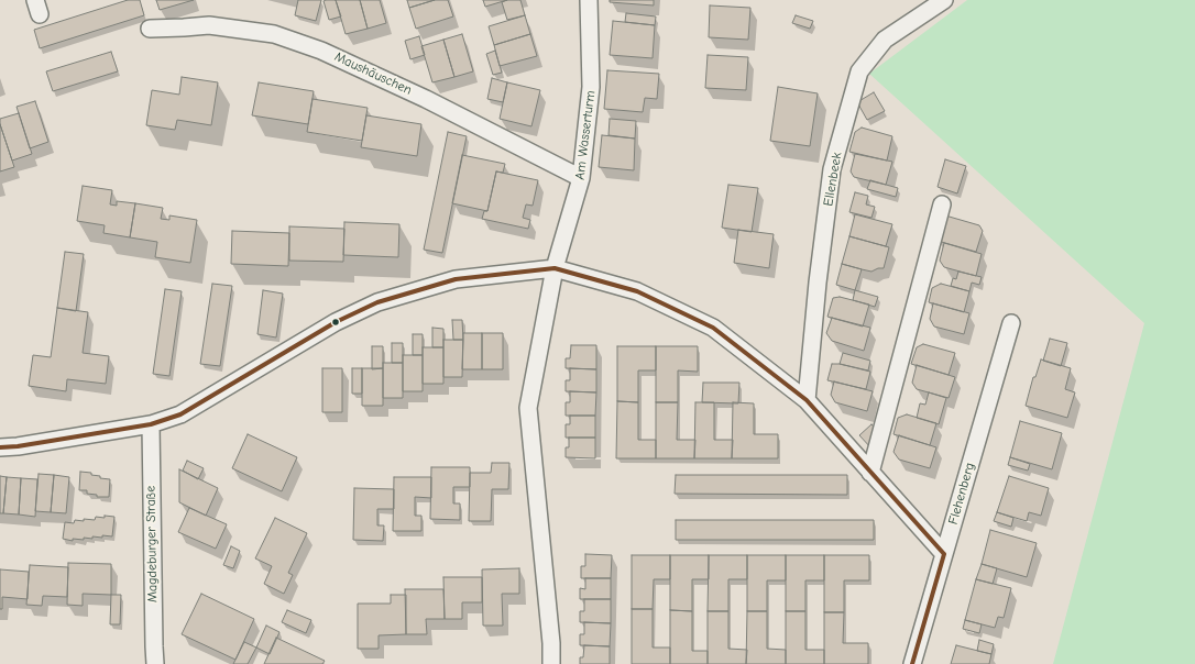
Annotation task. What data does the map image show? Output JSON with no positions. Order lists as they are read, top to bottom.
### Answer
{
  "streets": {
    "street": [
      "Maushäuschen",
      "Am Wasserturm",
      "Ellenbeek",
      "Flehenberg",
      "Magdeburger Straße"
    ]
  },
  "crossings": [
    ["Maushäuschen", "Am Wasserturm"]
  ]
}
